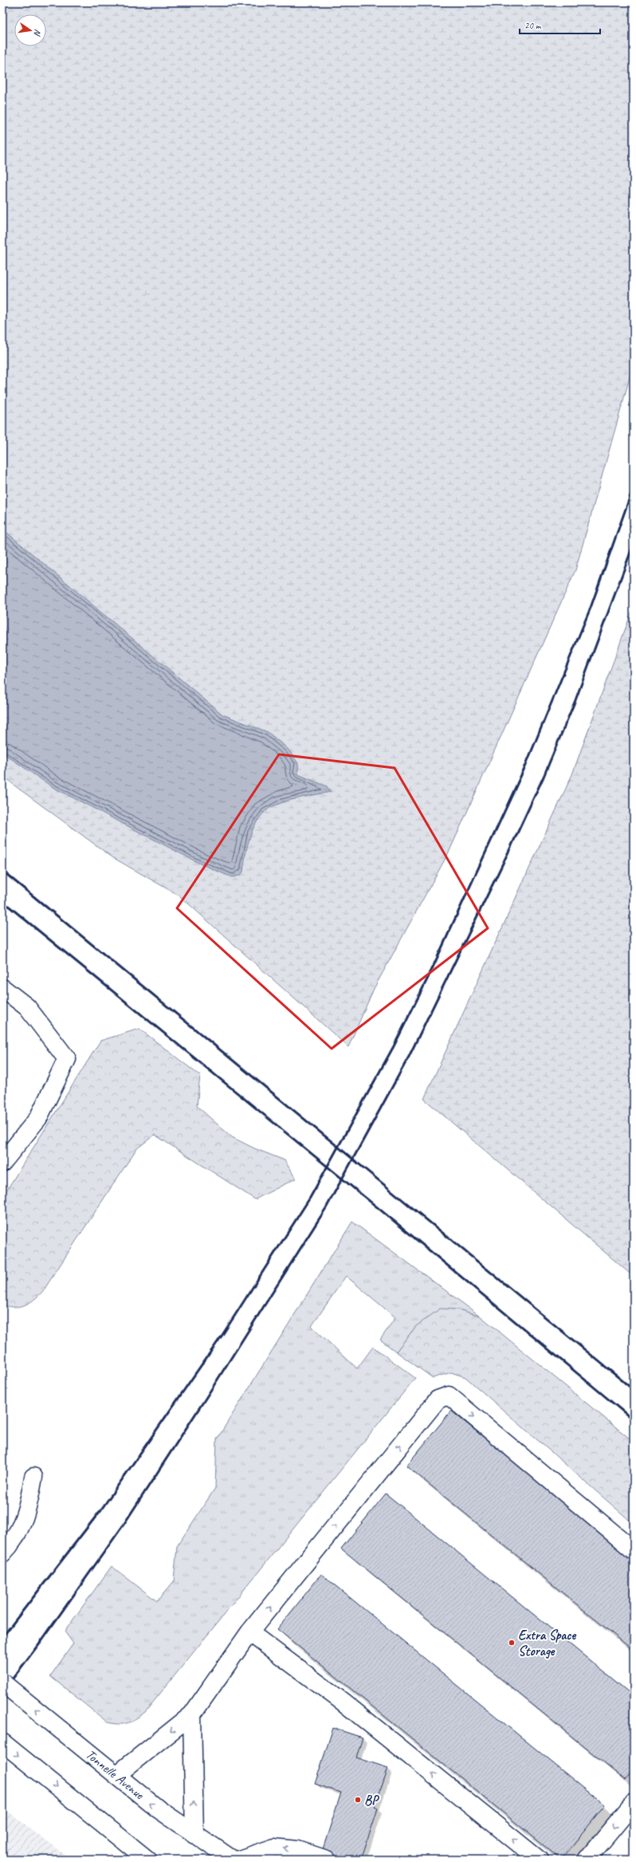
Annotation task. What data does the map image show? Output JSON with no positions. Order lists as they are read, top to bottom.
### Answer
{
  "streets": {
    "main road": ["Tonnelle Avenue"]
  },
  "places": ["Extra Space Storage", "BP"],
  "scale_bar": "20 m",
  "north": "right"
}
